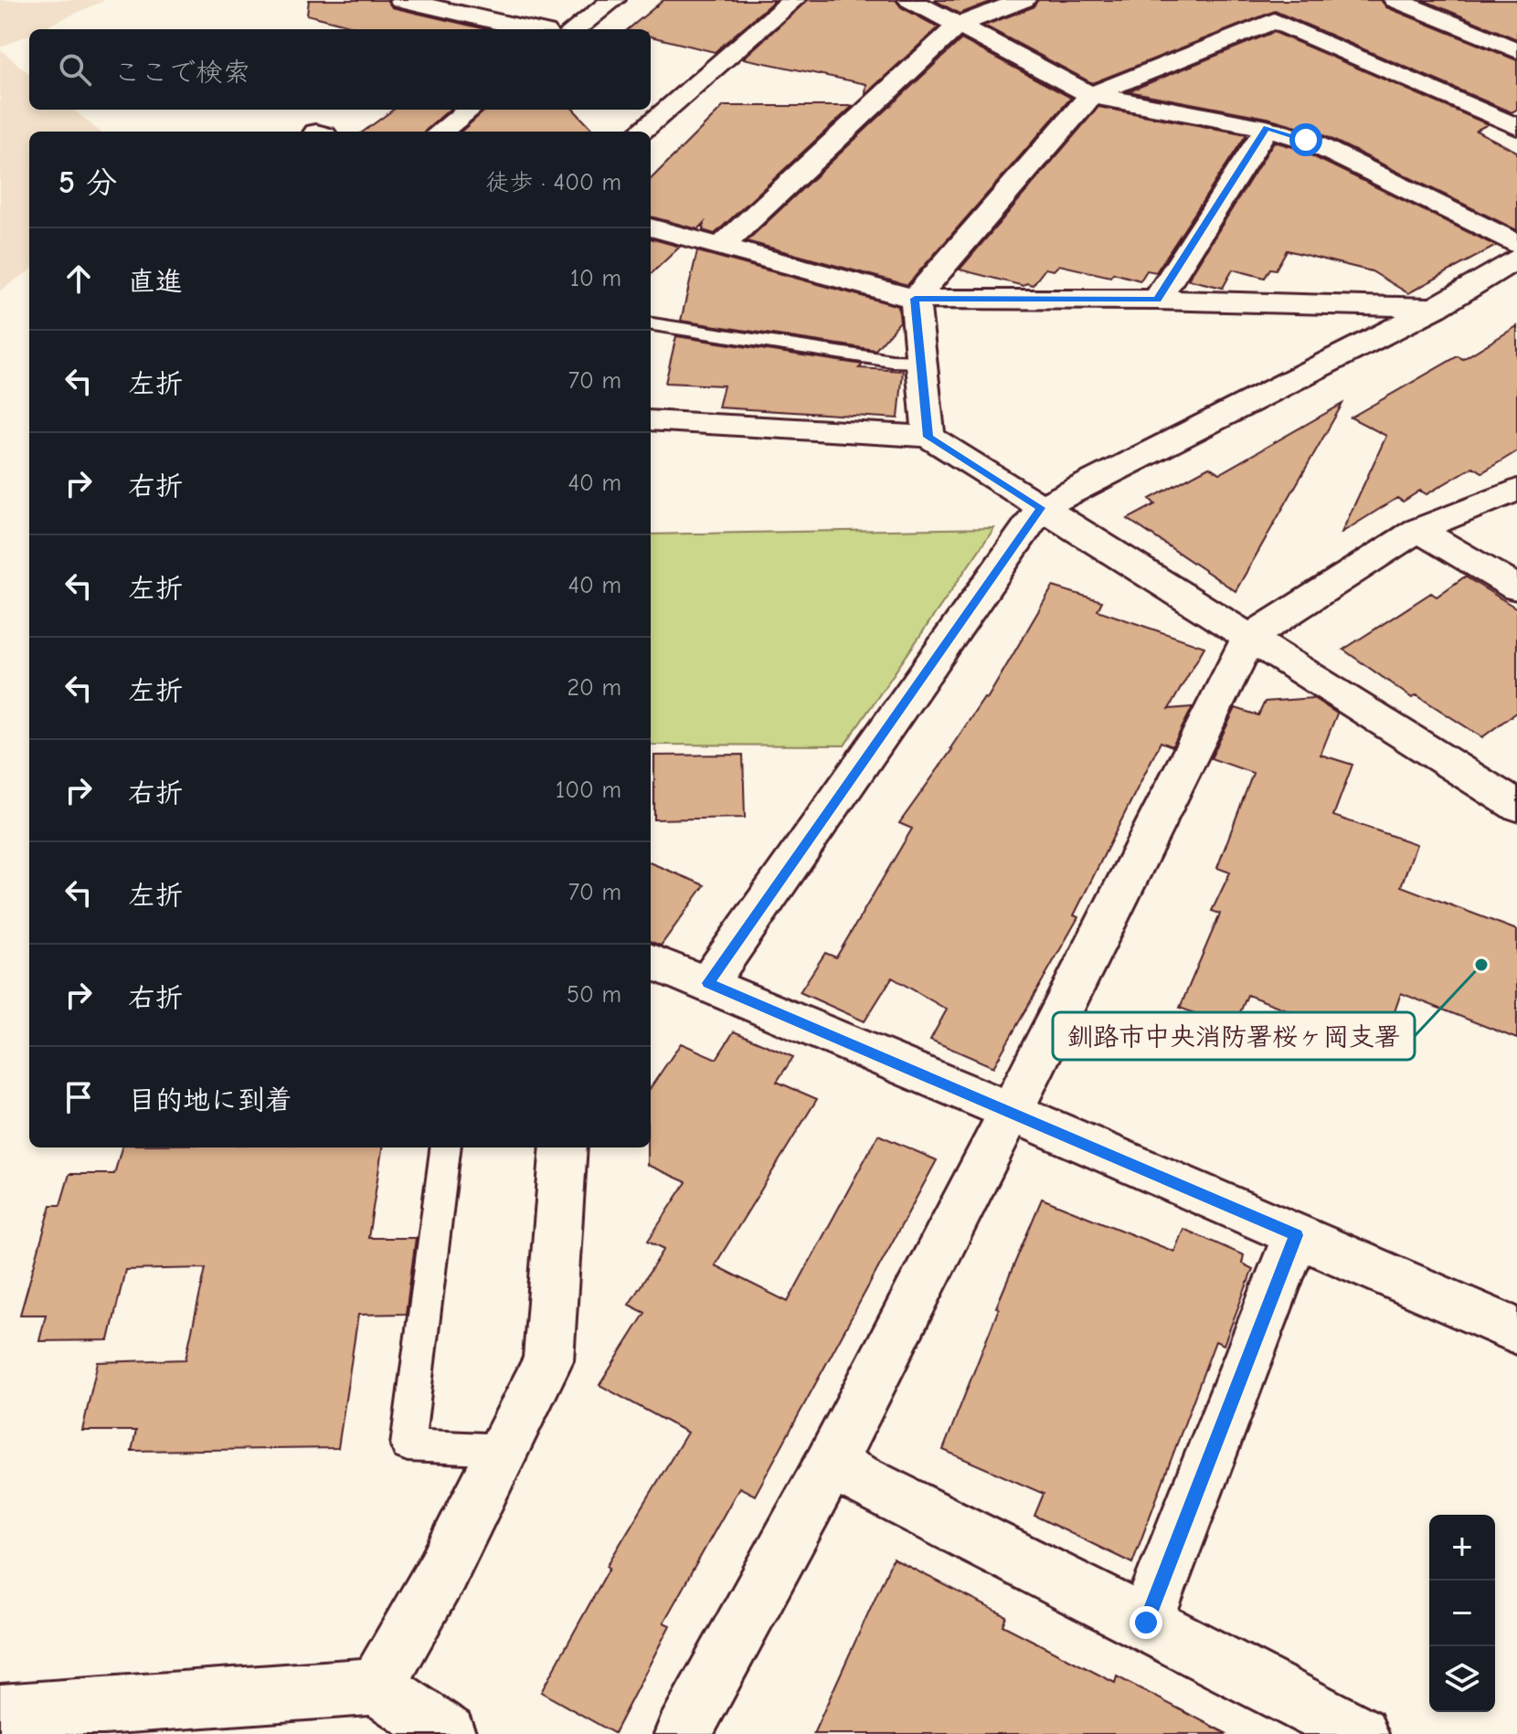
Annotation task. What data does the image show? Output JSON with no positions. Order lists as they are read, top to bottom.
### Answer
{
  "places": ["釧路市中央消防署桜ヶ岡支署"],
  "page": {
    "search": "ここで検索",
    "heading": ["5 分", "徒歩 · 400 m"],
    "list": [
      ["直進", "10 m"],
      ["左折", "70 m"],
      ["右折", "40 m"],
      ["左折", "40 m"],
      ["左折", "20 m"],
      ["右折", "100 m"],
      ["左折", "70 m"],
      ["右折", "50 m"],
      "目的地に到着"
    ],
    "map_buttons": ["+", "−"]
  }
}
